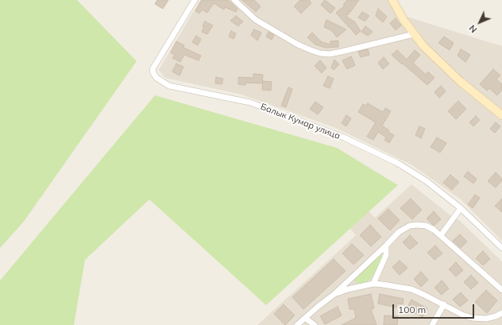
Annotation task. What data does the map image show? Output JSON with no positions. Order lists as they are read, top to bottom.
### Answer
{
  "streets": {
    "street": ["Балык Кумар улица"]
  },
  "scale_bar": "100 m",
  "north": "bottom left"
}
